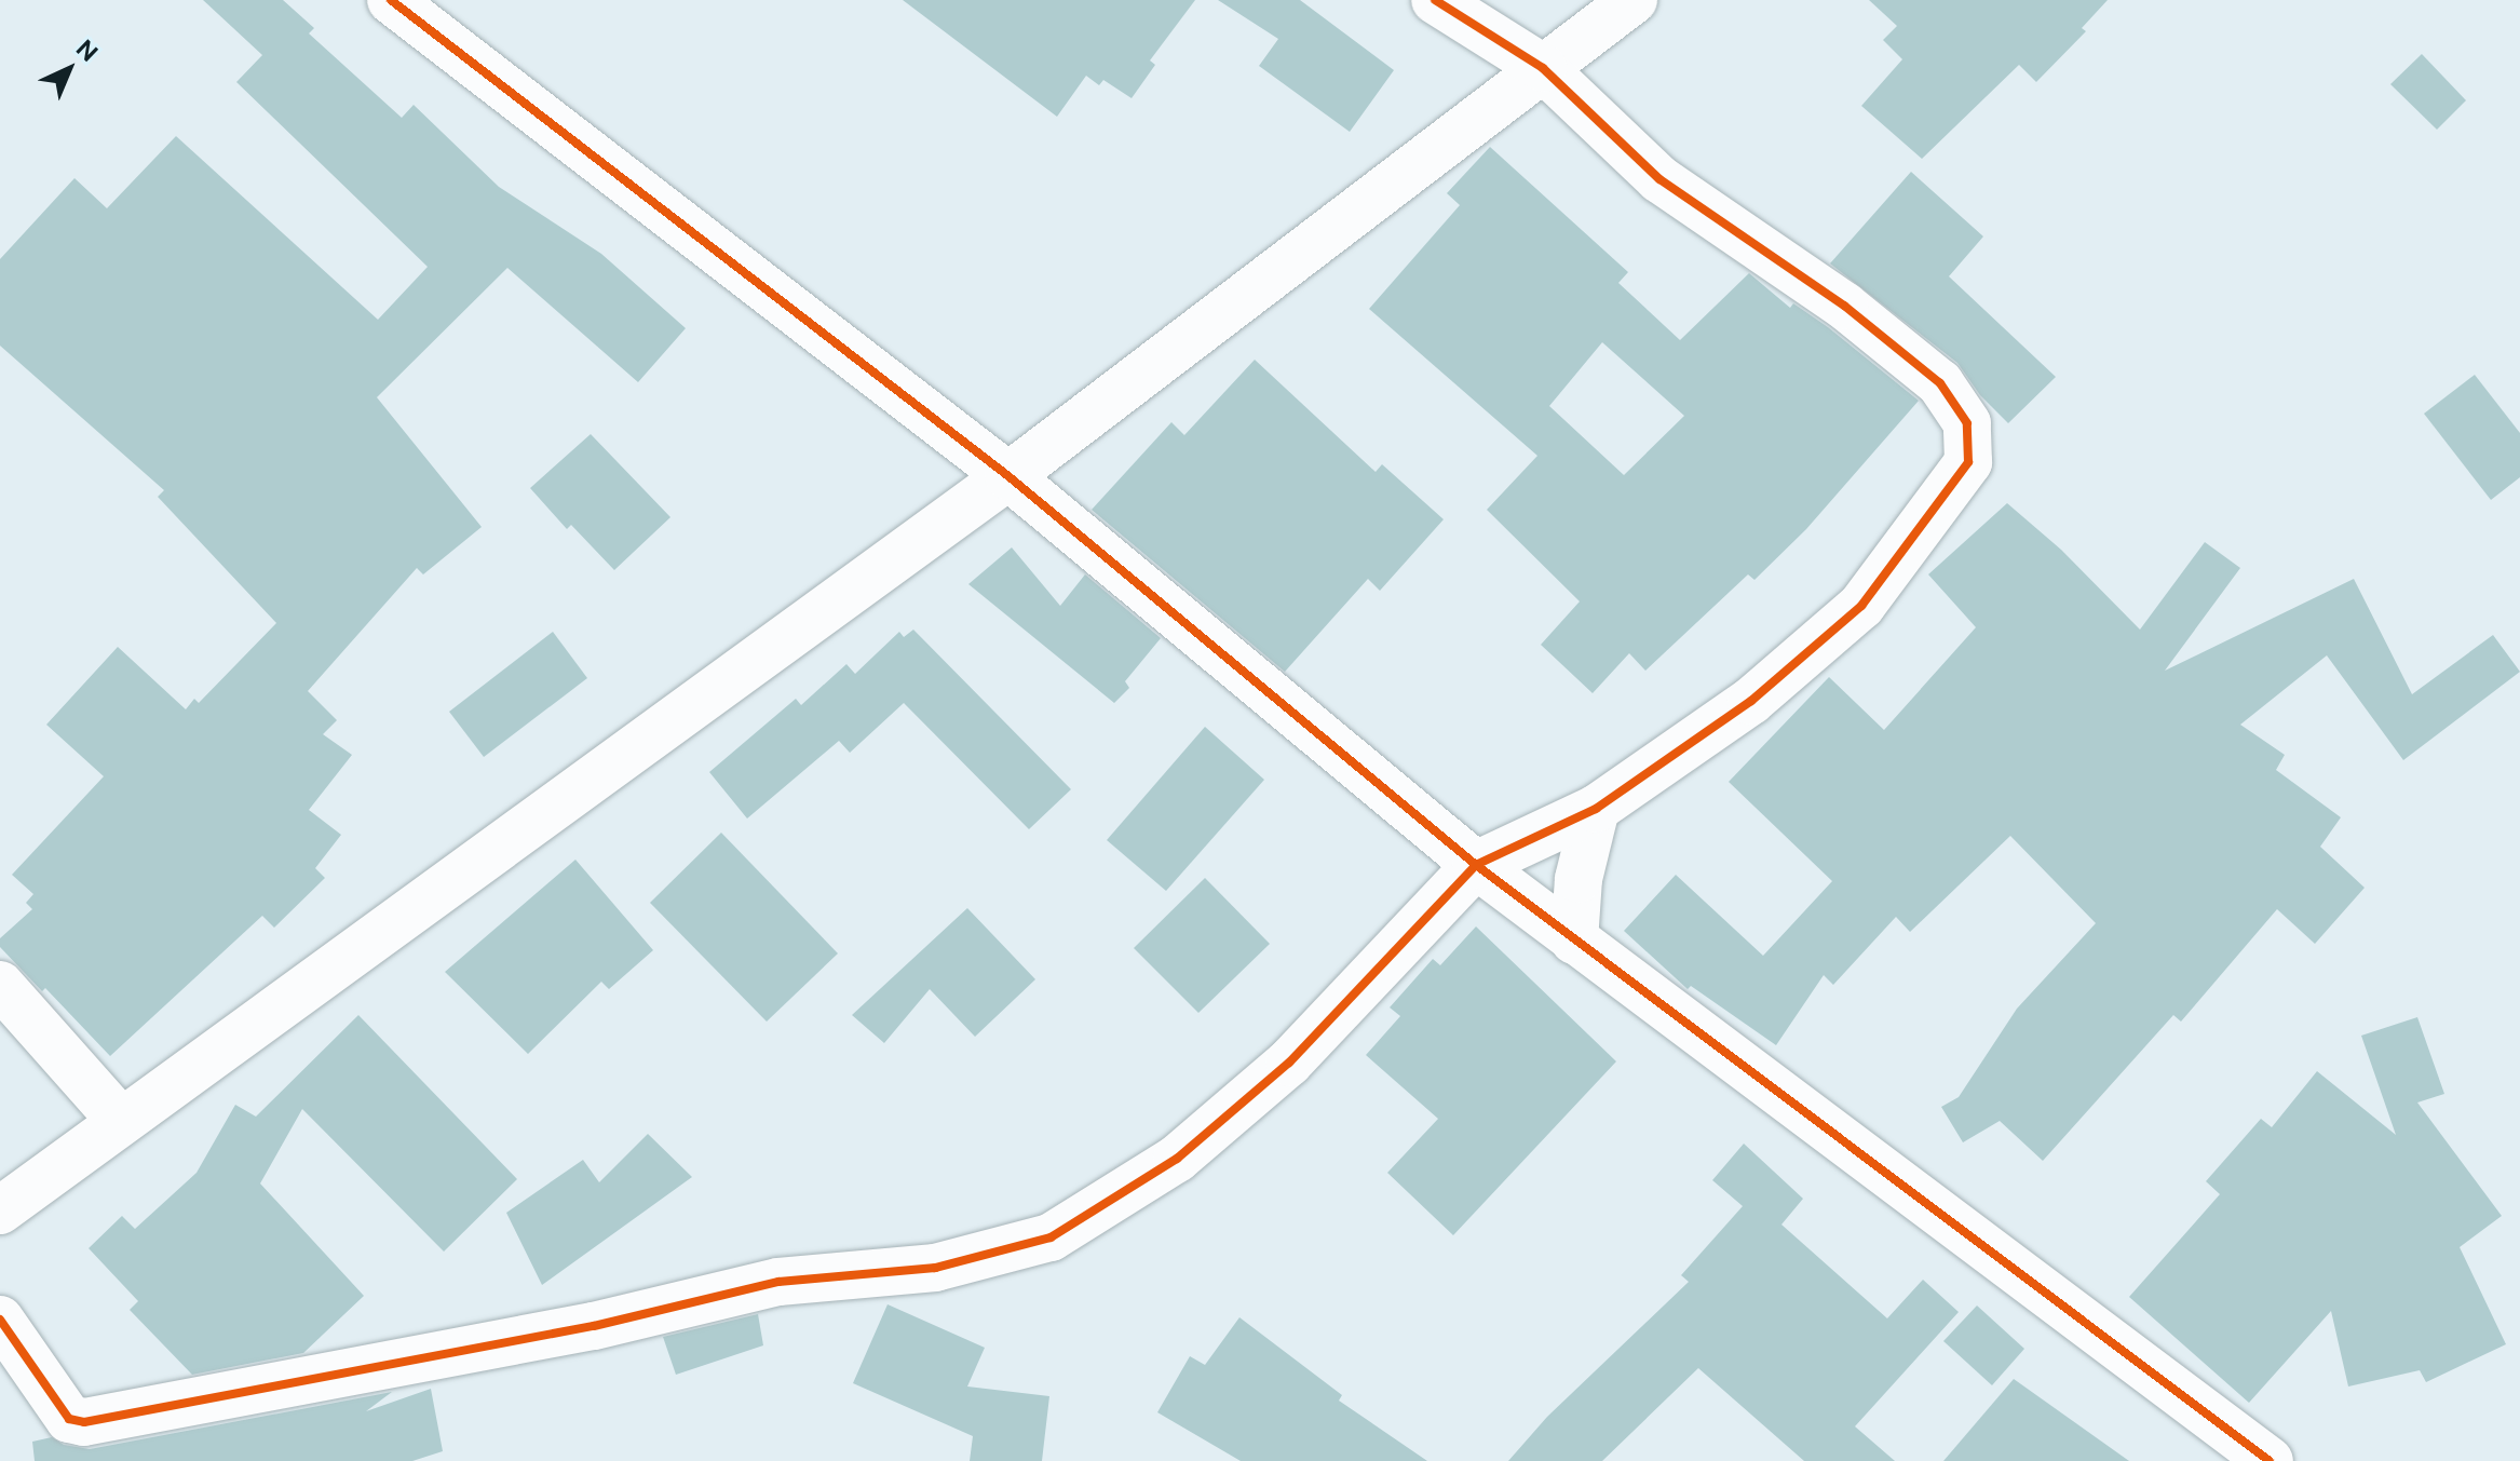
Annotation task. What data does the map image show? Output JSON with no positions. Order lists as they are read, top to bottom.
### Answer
{
  "north": "top right"
}
